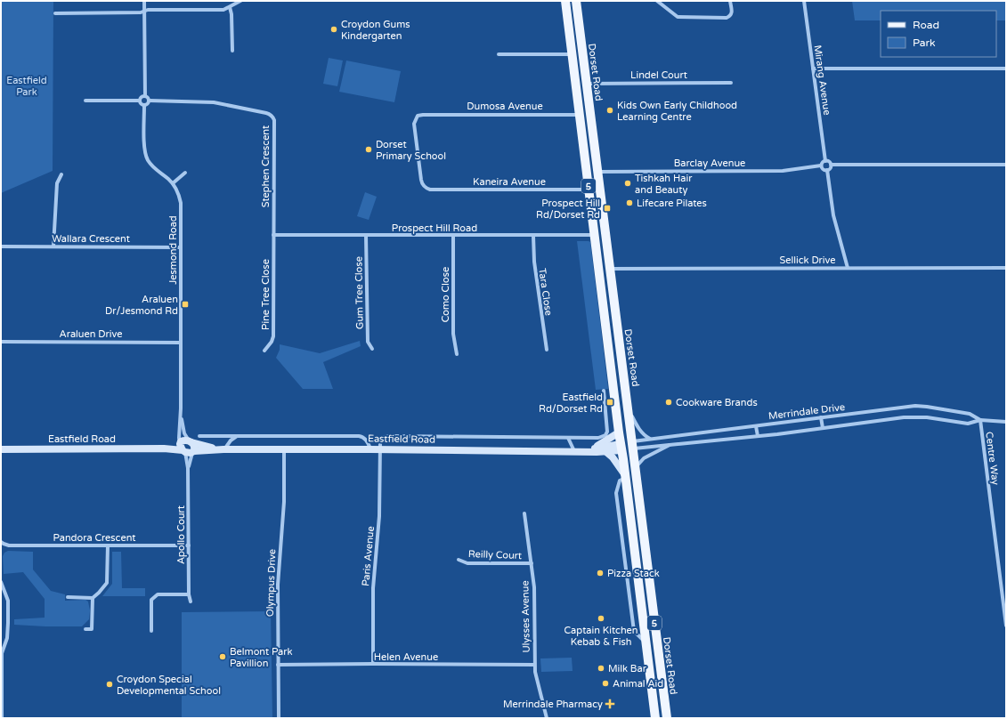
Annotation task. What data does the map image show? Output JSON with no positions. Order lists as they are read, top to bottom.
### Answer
{
  "streets": {
    "main road": ["Dorset Road", "5", "Eastfield Road"],
    "street": [
      "Lindel Court",
      "Mirang Avenue",
      "Dumosa Avenue",
      "Barclay Avenue",
      "Stephen Crescent",
      "Kaneira Avenue",
      "Prospect Hill Road",
      "Wallara Crescent",
      "Jesmond Road",
      "Sellick Drive",
      "Tara Close",
      "Gum Tree Close",
      "Pine Tree Close",
      "Como Close",
      "Araluen Drive",
      "Merrindale Drive",
      "Centre Way",
      "Apollo Court",
      "Pandora Crescent",
      "Reilly Court",
      "Paris Avenue",
      "Olympus Drive",
      "Ulysses Avenue",
      "Helen Avenue"
    ]
  },
  "crossings": [
    ["Dorset Road", "Lindel Court"],
    ["Dorset Road", "Barclay Avenue"],
    ["Dorset Road", "Sellick Drive"],
    ["Dorset Road", "Merrindale Drive"],
    ["Dorset Road", "Eastfield Road"],
    ["Mirang Avenue", "Barclay Avenue"],
    ["Dumosa Avenue", "Kaneira Avenue"],
    ["Dumosa Avenue", "5"],
    ["Stephen Crescent", "Prospect Hill Road"],
    ["Stephen Crescent", "Jesmond Road"],
    ["Stephen Crescent", "Pine Tree Close"],
    ["Kaneira Avenue", "5"],
    ["5", "Prospect Hill Road"],
    ["5", "Eastfield Road"],
    ["Prospect Hill Road", "Tara Close"],
    ["Prospect Hill Road", "Gum Tree Close"],
    ["Prospect Hill Road", "Pine Tree Close"],
    ["Prospect Hill Road", "Como Close"],
    ["Wallara Crescent", "Jesmond Road"],
    ["Jesmond Road", "Araluen Drive"],
    ["Jesmond Road", "Eastfield Road"],
    ["Merrindale Drive", "Eastfield Road"],
    ["Merrindale Drive", "Centre Way"],
    ["Eastfield Road", "Apollo Court"],
    ["Eastfield Road", "Paris Avenue"],
    ["Eastfield Road", "Olympus Drive"],
    ["Apollo Court", "Pandora Crescent"],
    ["Reilly Court", "Ulysses Avenue"],
    ["Paris Avenue", "Helen Avenue"],
    ["Olympus Drive", "Helen Avenue"],
    ["Ulysses Avenue", "Helen Avenue"]
  ],
  "parks": ["Eastfield Park"],
  "places": {
    "other": [
      "Croydon Gums Kindergarten",
      "Kids Own Early Childhood Learning Centre",
      "Dorset Primary School",
      "Tishkah Hair and Beauty",
      "Lifecare Pilates",
      "Cookware Brands",
      "Pizza Stack",
      "Captain Kitchen Kebab & Fish",
      "Belmont Park Pavillion",
      "Milk Bar",
      "Animal Aid",
      "Croydon Special Developmental School"
    ],
    "transit": ["Prospect Hill Rd/Dorset Rd", "Araluen Dr/Jesmond Rd", "Eastfield Rd/Dorset Rd"],
    "health": ["Merrindale Pharmacy"]
  },
  "legend": ["Road", "Park"]
}
